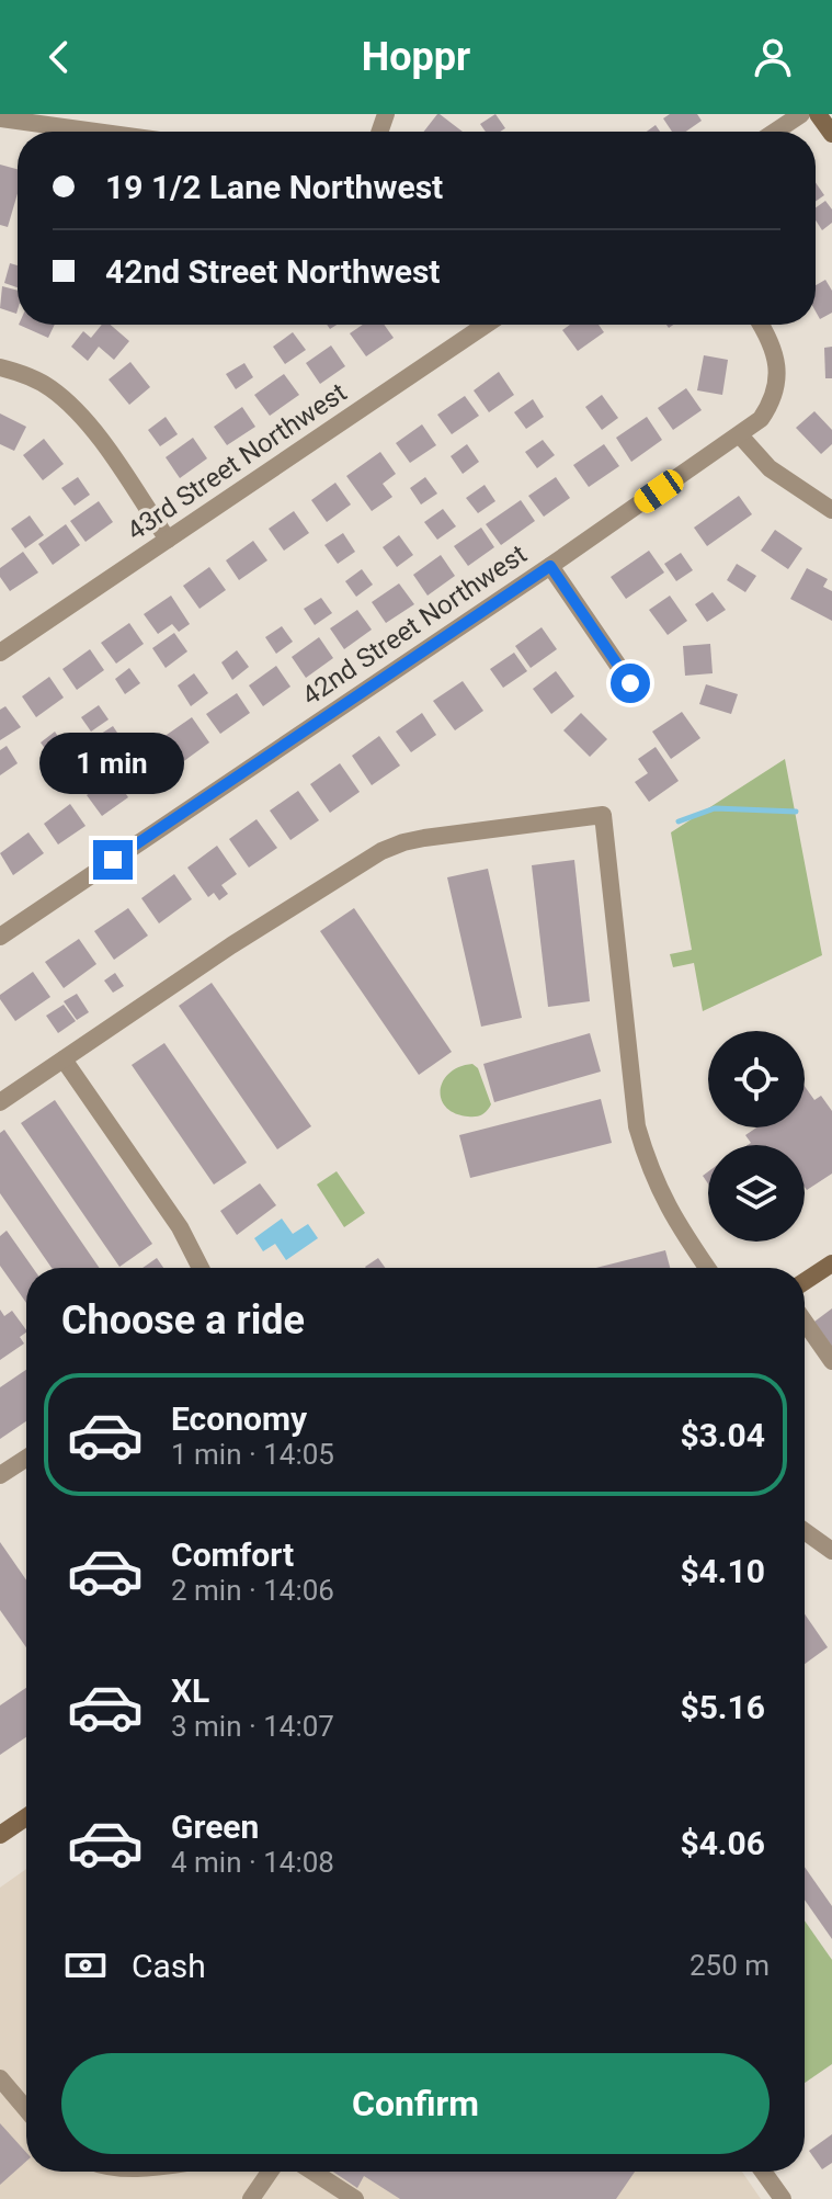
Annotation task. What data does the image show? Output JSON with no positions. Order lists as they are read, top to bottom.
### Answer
{
  "streets": {
    "street": ["43rd Street Northwest", "42nd Street Northwest"]
  },
  "page": {
    "header": "Hoppr",
    "banner": ["19 1/2 Lane Northwest", "42nd Street Northwest"],
    "bubble": "1 min",
    "heading": "Choose a ride",
    "list": [
      {
        "name": "Economy",
        "note": "1 min · 14:05",
        "value": "$3.04"
      },
      {
        "name": "Comfort",
        "note": "2 min · 14:06",
        "value": "$4.10"
      },
      {
        "name": "XL",
        "note": "3 min · 14:07",
        "value": "$5.16"
      },
      {
        "name": "Green",
        "note": "4 min · 14:08",
        "value": "$4.06"
      }
    ],
    "pay": ["Cash", "250 m"],
    "buttons": "Confirm"
  }
}
